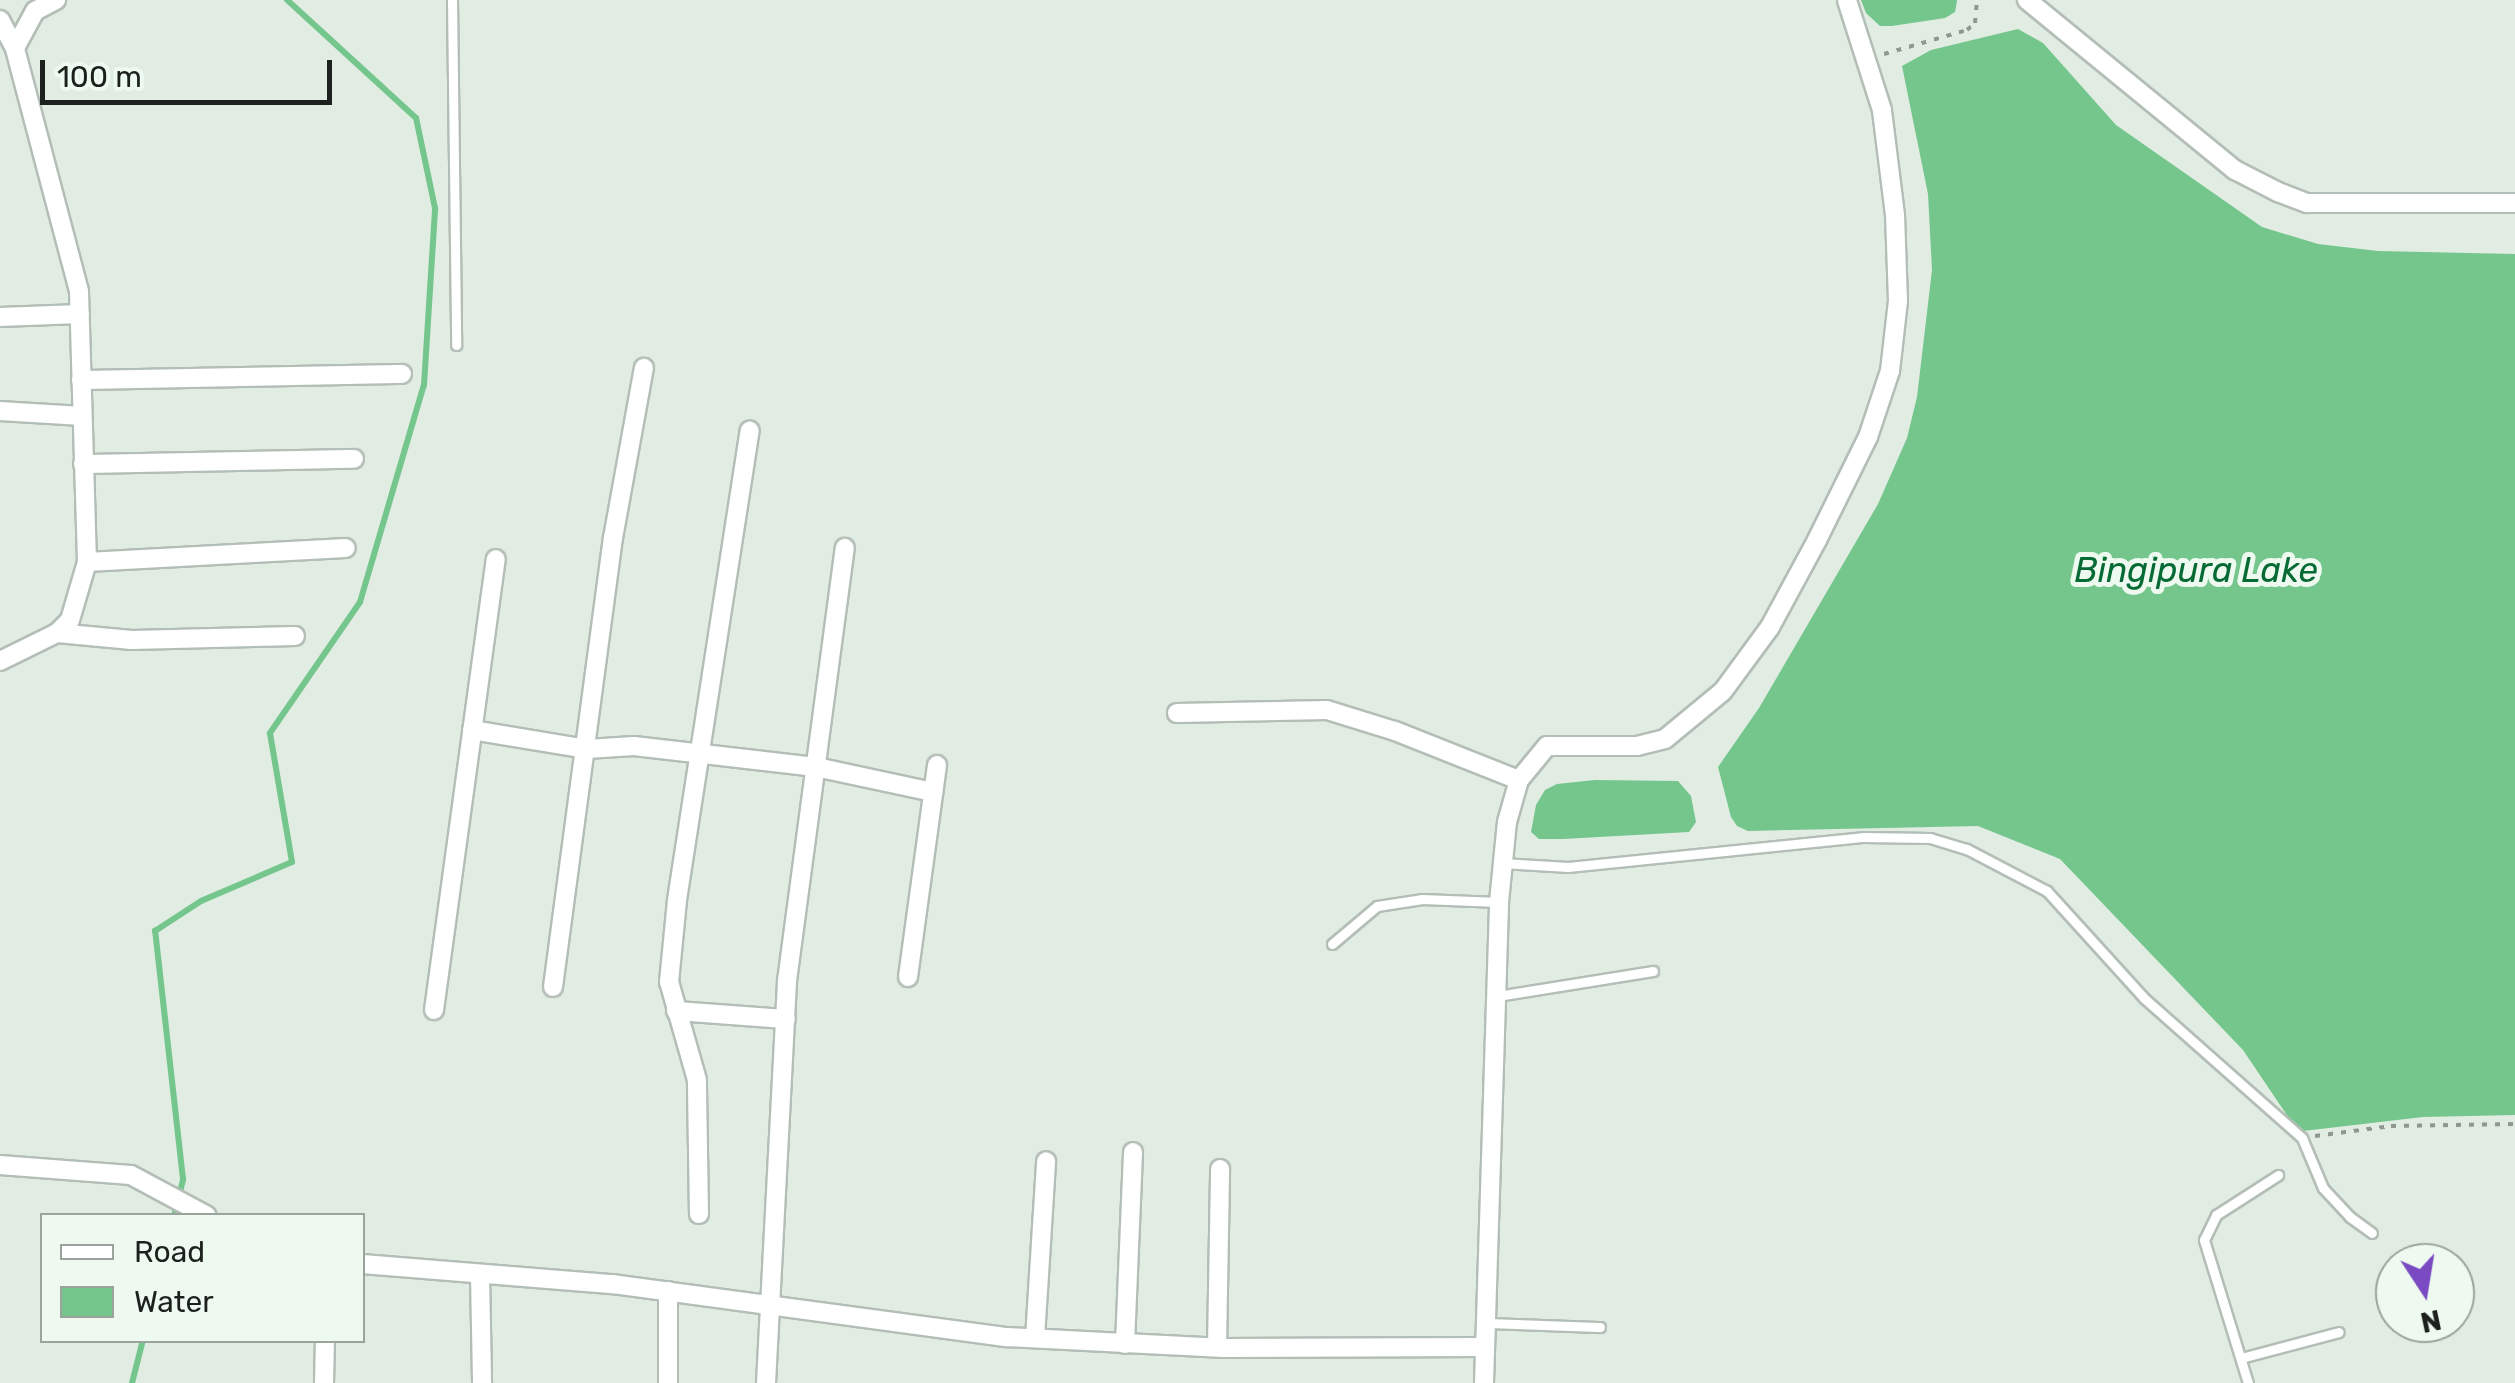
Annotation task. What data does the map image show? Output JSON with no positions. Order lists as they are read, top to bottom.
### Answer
{
  "water": ["Bingipura Lake"],
  "legend": ["Road", "Water"],
  "scale_bar": "100 m",
  "north": "bottom"
}
